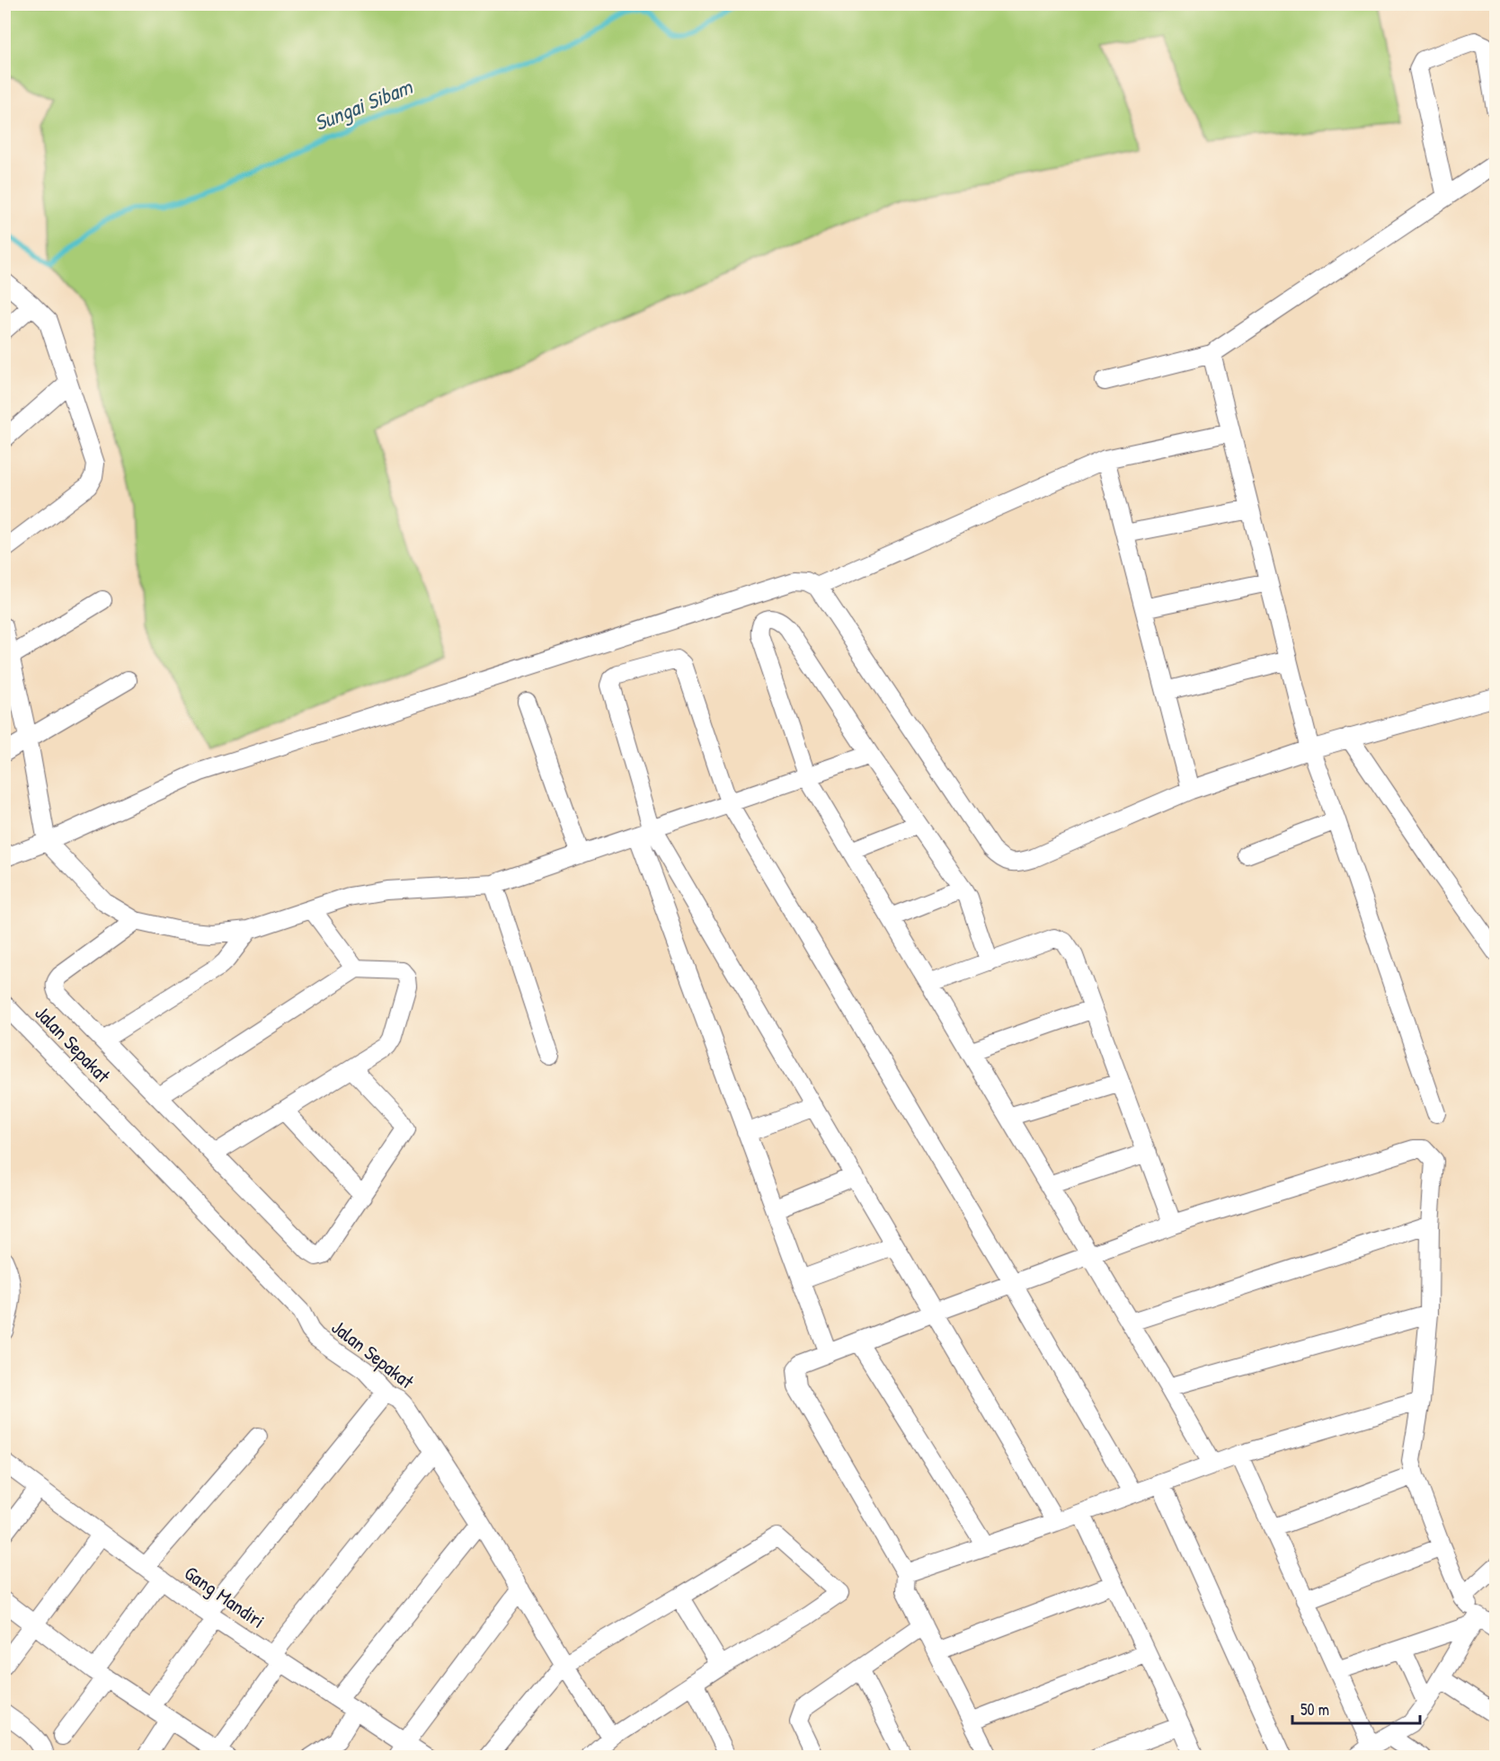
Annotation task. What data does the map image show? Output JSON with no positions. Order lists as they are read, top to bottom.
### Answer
{
  "streets": {
    "street": ["Jalan Sepakat", "Gang Mandiri"]
  },
  "water": ["Sungai Sibam"],
  "scale_bar": "50 m"
}
